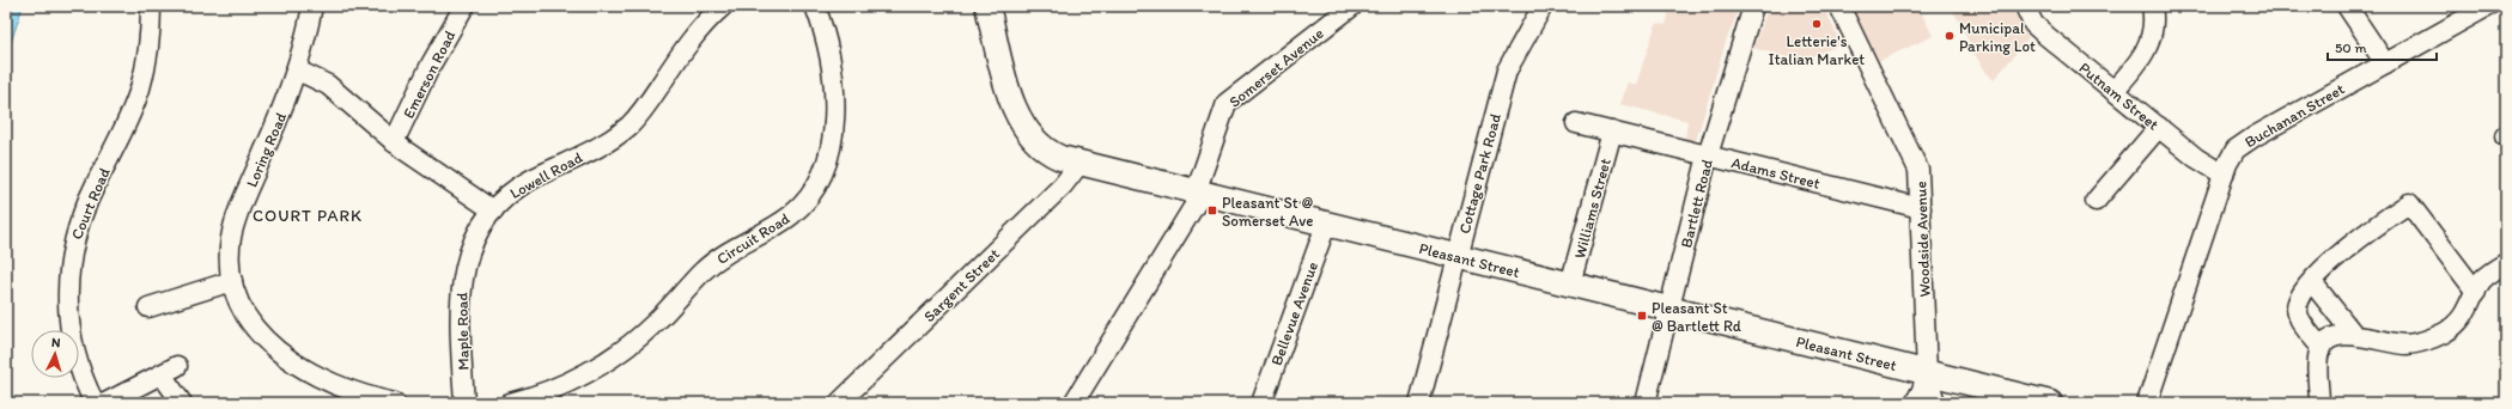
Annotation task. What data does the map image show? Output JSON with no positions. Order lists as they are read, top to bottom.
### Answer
{
  "streets": {
    "main road": ["Pleasant Street"],
    "street": [
      "Somerset Avenue",
      "Emerson Road",
      "Putnam Street",
      "Buchanan Street",
      "Loring Road",
      "Adams Street",
      "Cottage Park Road",
      "Lowell Road",
      "Court Road",
      "Bartlett Road",
      "Williams Street",
      "Circuit Road",
      "Woodside Avenue",
      "Sargent Street",
      "Bellevue Avenue",
      "Maple Road"
    ]
  },
  "crossings": [
    ["Somerset Avenue", "Pleasant Street"],
    ["Putnam Street", "Buchanan Street"],
    ["Adams Street", "Bartlett Road"],
    ["Adams Street", "Williams Street"],
    ["Adams Street", "Woodside Avenue"],
    ["Cottage Park Road", "Pleasant Street"],
    ["Lowell Road", "Maple Road"],
    ["Bartlett Road", "Pleasant Street"],
    ["Williams Street", "Pleasant Street"],
    ["Woodside Avenue", "Pleasant Street"],
    ["Pleasant Street", "Sargent Street"],
    ["Pleasant Street", "Bellevue Avenue"]
  ],
  "districts": ["COURT PARK"],
  "places": {
    "other": ["Letterie's Italian Market", "Municipal Parking Lot"],
    "transit": ["Pleasant St @ Somerset Ave", "Pleasant St @ Bartlett Rd"]
  },
  "scale_bar": "50 m",
  "north": "top"
}
